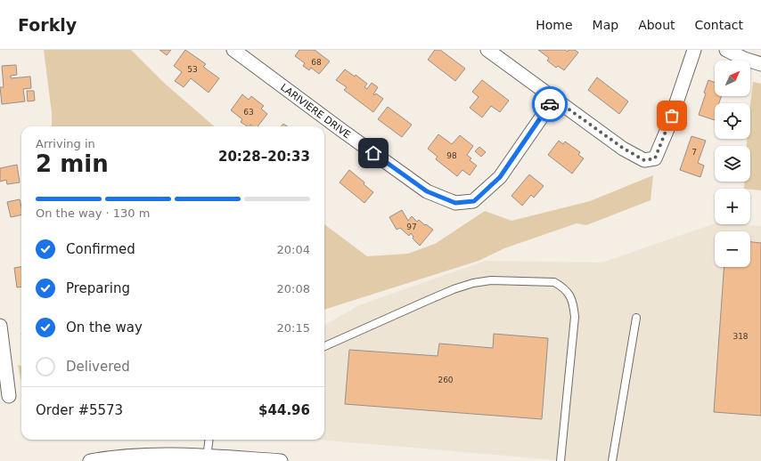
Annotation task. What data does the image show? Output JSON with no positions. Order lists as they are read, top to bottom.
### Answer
{
  "streets": {
    "street": ["LARIVIERE DRIVE"]
  },
  "house_numbers": [
    "68",
    "53",
    "63",
    "7",
    "98",
    "97",
    "318",
    "260"
  ],
  "north": "top right",
  "page": {
    "header": "Forkly",
    "nav": [
      "Home",
      "Map",
      "About",
      "Contact"
    ],
    "map_buttons": ["+", "−"],
    "heading": ["2 min", "Arriving in", "20:28–20:33"],
    "panel": ["Order #5573", "$44.96"],
    "bar": "On the way · 130 m",
    "list": [
      ["Confirmed", "20:04"],
      ["Preparing", "20:08"],
      ["On the way", "20:15"],
      "Delivered"
    ]
  }
}
